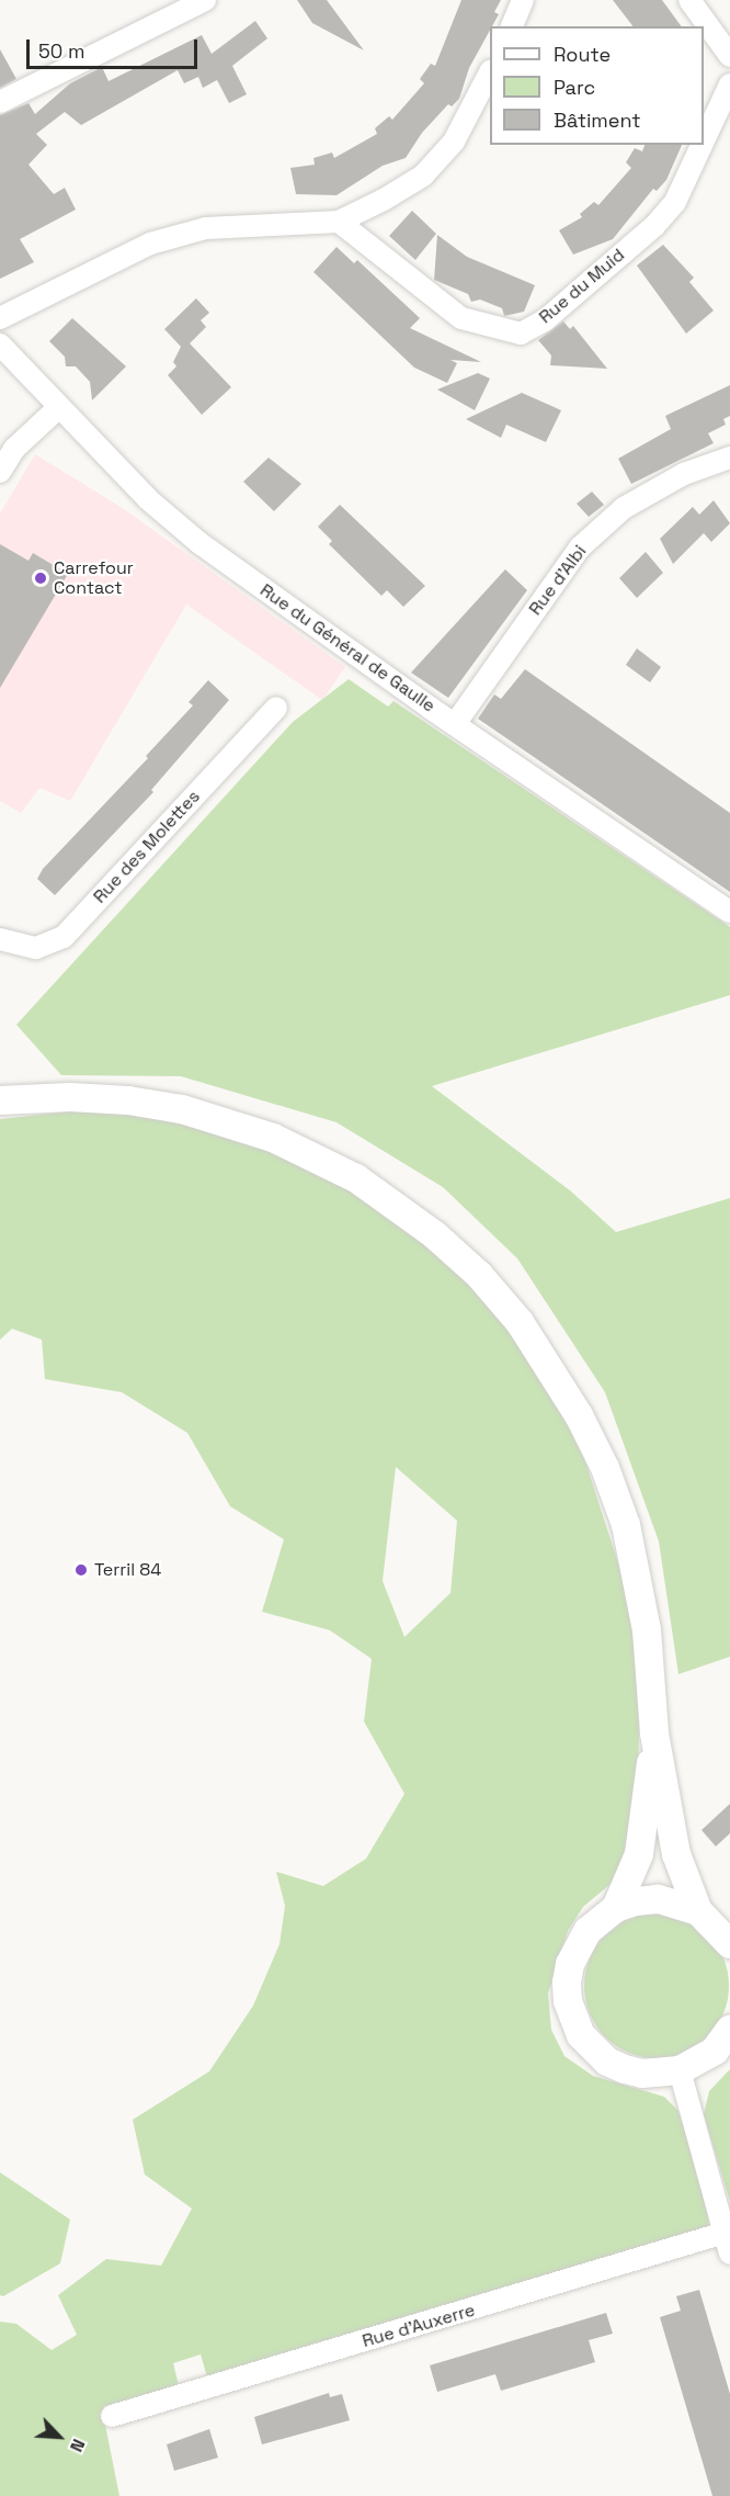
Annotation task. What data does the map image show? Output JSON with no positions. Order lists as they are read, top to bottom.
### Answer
{
  "streets": {
    "street": [
      "Rue du Muid",
      "Rue d'Albi",
      "Rue du Général de Gaulle",
      "Rue des Molettes",
      "Rue d'Auxerre"
    ]
  },
  "crossings": [
    ["Rue d'Albi", "Rue du Général de Gaulle"]
  ],
  "places": ["Carrefour Contact", "Terril 84"],
  "legend": ["Route", "Parc", "Bâtiment"],
  "scale_bar": "50 m",
  "north": "bottom right"
}
